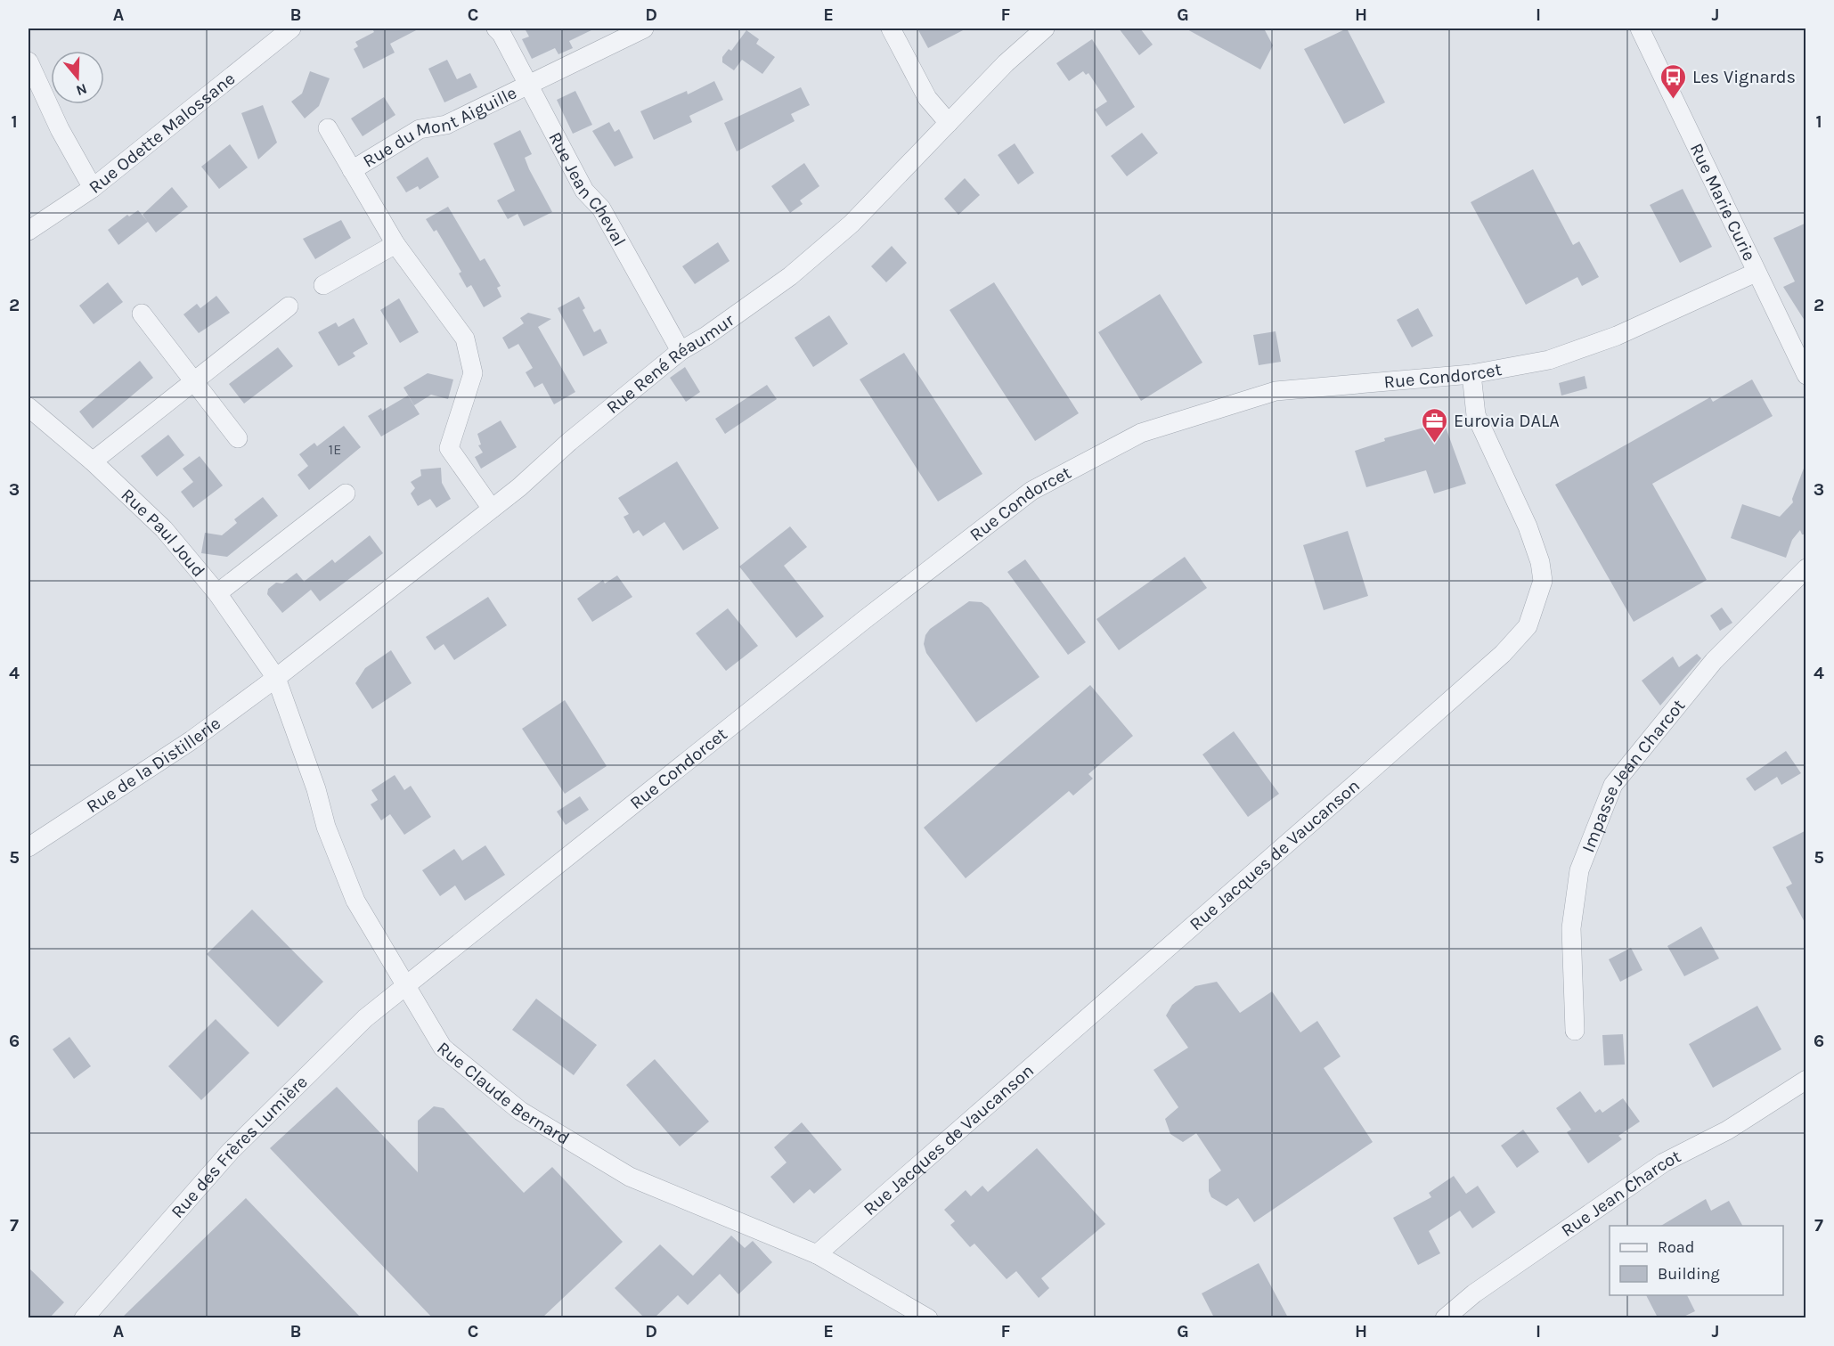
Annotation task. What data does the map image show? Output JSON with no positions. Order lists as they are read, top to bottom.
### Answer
{
  "streets": {
    "street": [
      "Rue du Mont Aiguille",
      "Rue Odette Malossane",
      "Rue Jean Cheval",
      "Rue Marie Curie",
      "Rue René Réaumur",
      "Rue Condorcet",
      "Rue Paul Joud",
      "Rue de la Distillerie",
      "Impasse Jean Charcot",
      "Rue Jacques de Vaucanson",
      "Rue Claude Bernard",
      "Rue des Frères Lumière",
      "Rue Jean Charcot"
    ]
  },
  "crossings": [
    ["Rue du Mont Aiguille", "Rue Jean Cheval"],
    ["Rue du Mont Aiguille", "Rue René Réaumur"],
    ["Rue Jean Cheval", "Rue René Réaumur"],
    ["Rue Marie Curie", "Rue Condorcet"],
    ["Rue René Réaumur", "Rue Paul Joud"],
    ["Rue René Réaumur", "Rue de la Distillerie"],
    ["Rue René Réaumur", "Rue Claude Bernard"],
    ["Rue Condorcet", "Rue Jacques de Vaucanson"],
    ["Rue Condorcet", "Rue Claude Bernard"],
    ["Rue Condorcet", "Rue des Frères Lumière"],
    ["Rue Paul Joud", "Rue de la Distillerie"],
    ["Rue Paul Joud", "Rue Claude Bernard"],
    ["Rue de la Distillerie", "Rue Claude Bernard"],
    ["Rue Jacques de Vaucanson", "Rue Claude Bernard"],
    ["Rue Claude Bernard", "Rue des Frères Lumière"]
  ],
  "places": {
    "bus stop": ["Les Vignards"],
    "office": ["Eurovia DALA"]
  },
  "house_numbers": ["1E"],
  "legend": ["Road", "Building"],
  "north": "bottom",
  "grid": {
    "columns": [
      "A",
      "B",
      "C",
      "D",
      "E",
      "F",
      "G",
      "H",
      "I",
      "J"
    ],
    "rows": [
      "1",
      "2",
      "3",
      "4",
      "5",
      "6",
      "7"
    ]
  }
}
